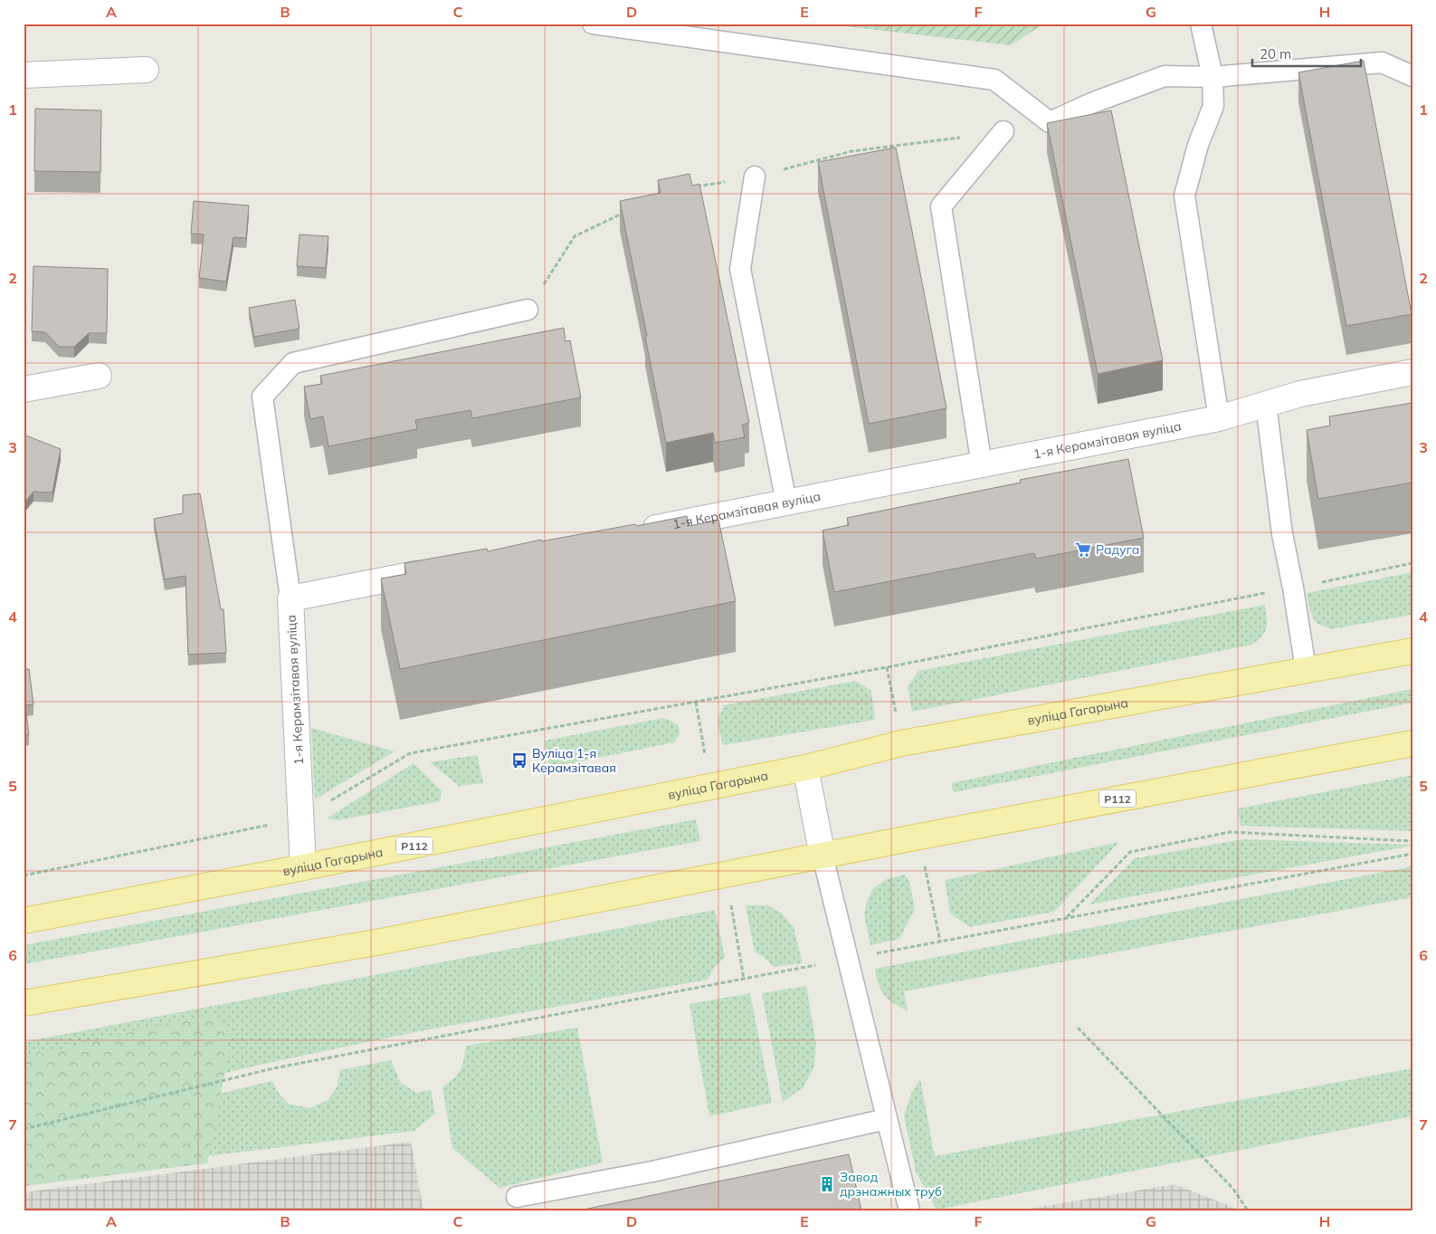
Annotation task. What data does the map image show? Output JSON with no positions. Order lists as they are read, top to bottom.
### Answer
{
  "streets": {
    "main road": ["вуліца Гагарына", "Р112"],
    "street": ["1-я Керамзітавая вуліца"]
  },
  "crossings": [
    ["1-я Керамзітавая вуліца", "вуліца Гагарына"]
  ],
  "places": {
    "supermarket": ["Радуга"],
    "bus stop": ["Вуліца 1-я Керамзітавая"],
    "building": ["Завод дрэнажных труб"]
  },
  "scale_bar": "20 m",
  "grid": {
    "columns": [
      "A",
      "B",
      "C",
      "D",
      "E",
      "F",
      "G",
      "H"
    ],
    "rows": [
      "1",
      "2",
      "3",
      "4",
      "5",
      "6",
      "7"
    ]
  }
}
